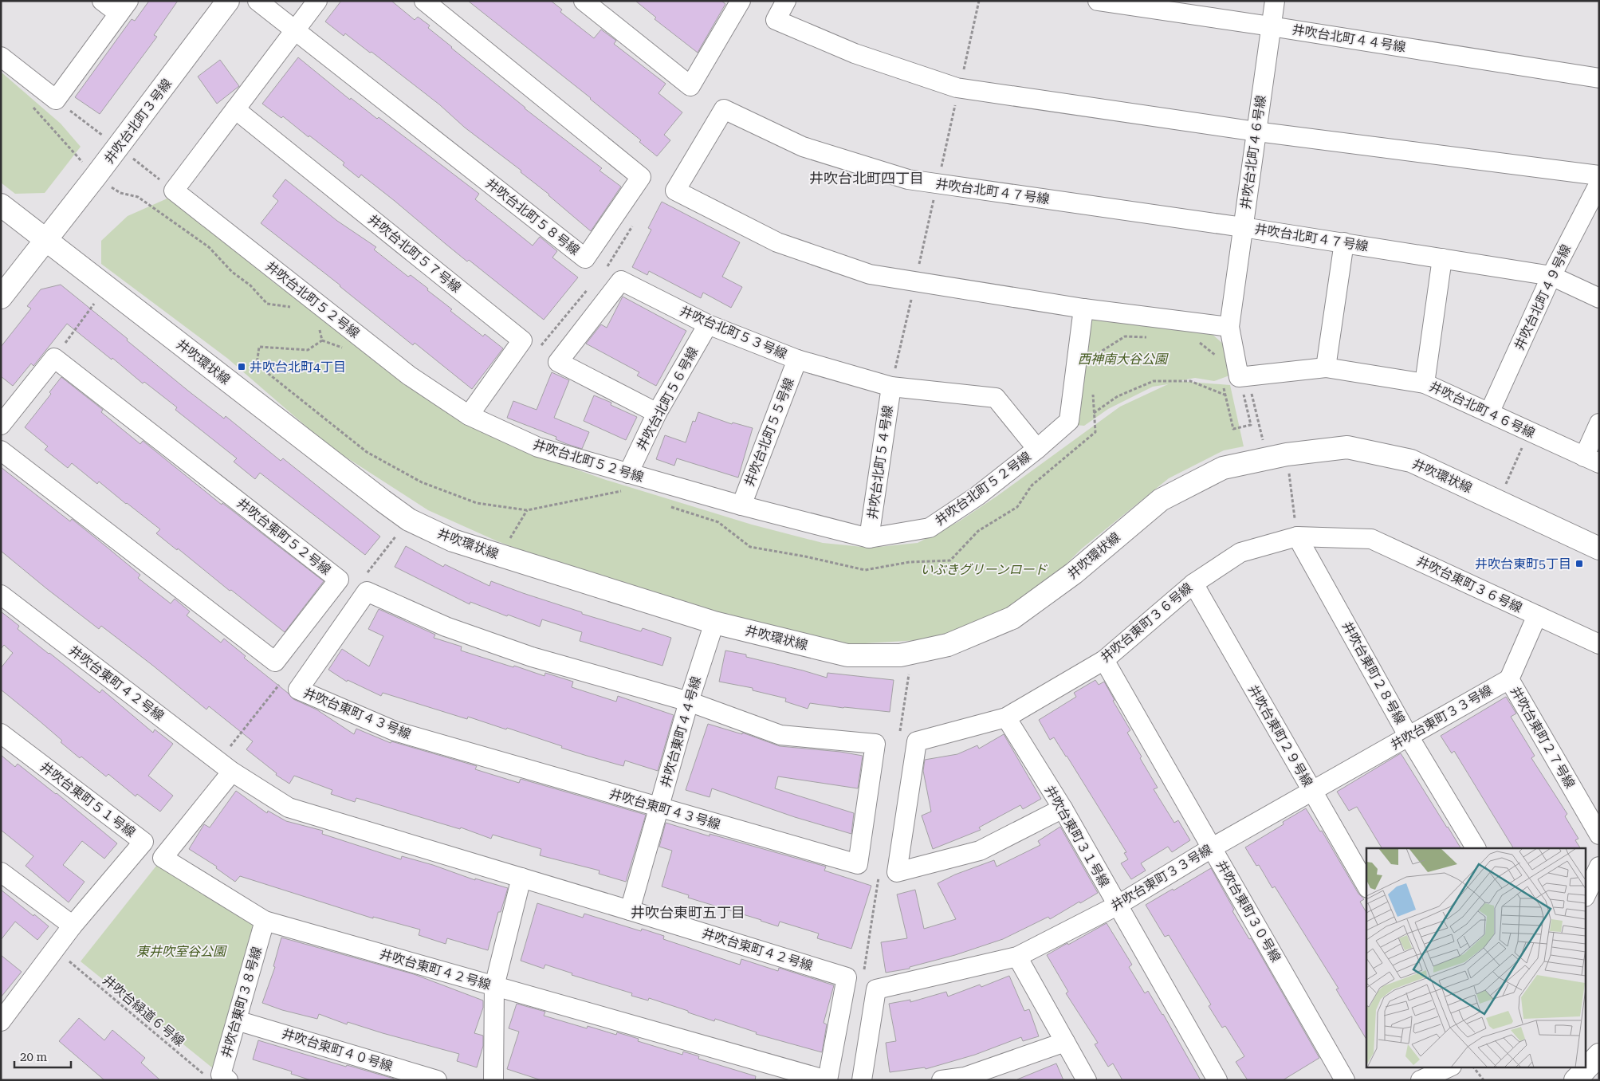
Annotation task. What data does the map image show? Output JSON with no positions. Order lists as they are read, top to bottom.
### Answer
{
  "streets": {
    "street": [
      "井吹台北町４４号線",
      "井吹台北町３号線",
      "井吹台北町４６号線",
      "井吹台北町４７号線",
      "井吹台北町５８号線",
      "井吹台北町５７号線",
      "井吹台北町４９号線",
      "井吹台北町５２号線",
      "井吹台北町５３号線",
      "井吹環状線",
      "井吹台北町５６号線",
      "井吹台北町５５号線",
      "井吹台北町５４号線",
      "井吹台東町５２号線",
      "井吹台東町３６号線",
      "井吹台東町２８号線",
      "井吹台東町４２号線",
      "井吹台東町４３号線",
      "井吹台東町３３号線",
      "井吹台東町４４号線",
      "井吹台東町２９号線",
      "井吹台東町２７号線",
      "井吹台東町５１号線",
      "井吹台東町３１号線",
      "井吹台東町３０号線",
      "井吹台東町３８号線",
      "井吹台東町４０号線"
    ],
    "path": ["井吹台緑道６号線"]
  },
  "crossings": [
    ["井吹台北町４４号線", "井吹台北町４６号線"],
    ["井吹台北町３号線", "井吹環状線"],
    ["井吹台北町４６号線", "井吹台北町４７号線"],
    ["井吹台北町４６号線", "井吹台北町４９号線"],
    ["井吹台北町４７号線", "井吹台北町４９号線"],
    ["井吹台北町４７号線", "井吹台北町５２号線"],
    ["井吹台北町５７号線", "井吹台北町５２号線"],
    ["井吹台北町５２号線", "井吹台北町５３号線"],
    ["井吹台北町５２号線", "井吹台北町５６号線"],
    ["井吹台北町５２号線", "井吹台北町５５号線"],
    ["井吹台北町５２号線", "井吹台北町５４号線"],
    ["井吹台北町５３号線", "井吹台北町５６号線"],
    ["井吹台北町５３号線", "井吹台北町５５号線"],
    ["井吹台北町５３号線", "井吹台北町５４号線"],
    ["井吹環状線", "井吹台東町４４号線"],
    ["井吹台東町３６号線", "井吹台東町２８号線"],
    ["井吹台東町３６号線", "井吹台東町２９号線"],
    ["井吹台東町３６号線", "井吹台東町２７号線"],
    ["井吹台東町３６号線", "井吹台東町３１号線"],
    ["井吹台東町３６号線", "井吹台東町３０号線"],
    ["井吹台東町２８号線", "井吹台東町３３号線"],
    ["井吹台東町４２号線", "井吹台東町４４号線"],
    ["井吹台東町４２号線", "井吹台東町３８号線"],
    ["井吹台東町４３号線", "井吹台東町４４号線"],
    ["井吹台東町３３号線", "井吹台東町２９号線"],
    ["井吹台東町３３号線", "井吹台東町２７号線"],
    ["井吹台東町３３号線", "井吹台東町３１号線"],
    ["井吹台東町３３号線", "井吹台東町３０号線"],
    ["井吹台東町３８号線", "井吹台東町４０号線"]
  ],
  "districts": ["井吹台北町四丁目", "井吹台東町五丁目"],
  "parks": ["西神南大谷公園", "いぶきグリーンロード", "東井吹室谷公園"],
  "places": {
    "transit": ["井吹台北町4丁目", "井吹台東町5丁目"]
  },
  "scale_bar": "20 m"
}
